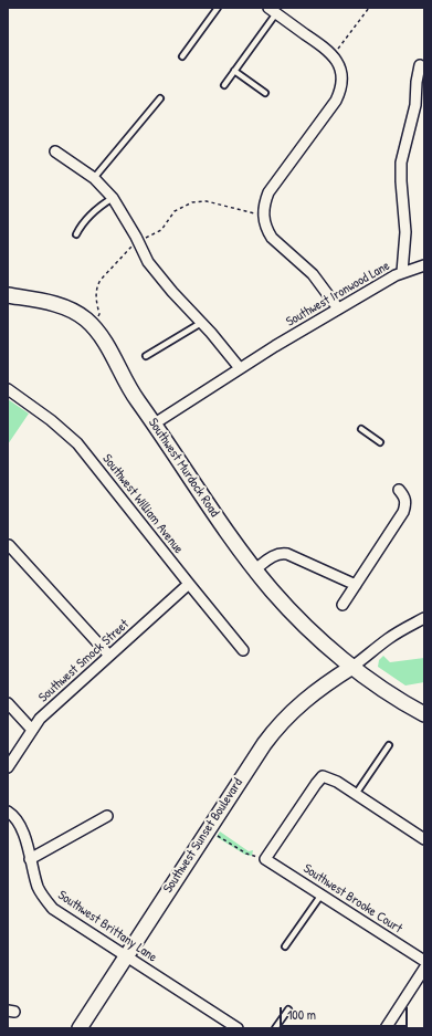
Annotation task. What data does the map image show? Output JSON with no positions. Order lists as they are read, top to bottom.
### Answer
{
  "streets": {
    "main road": ["Southwest Murdock Road", "Southwest Sunset Boulevard"],
    "street": [
      "Southwest Ironwood Lane",
      "Southwest William Avenue",
      "Southwest Smock Street",
      "Southwest Brooke Court",
      "Southwest Brittany Lane"
    ]
  },
  "crossings": [
    ["Southwest Ironwood Lane", "Southwest Murdock Road"],
    ["Southwest Murdock Road", "Southwest Sunset Boulevard"],
    ["Southwest William Avenue", "Southwest Smock Street"],
    ["Southwest Sunset Boulevard", "Southwest Brittany Lane"]
  ],
  "scale_bar": "100 m"
}
